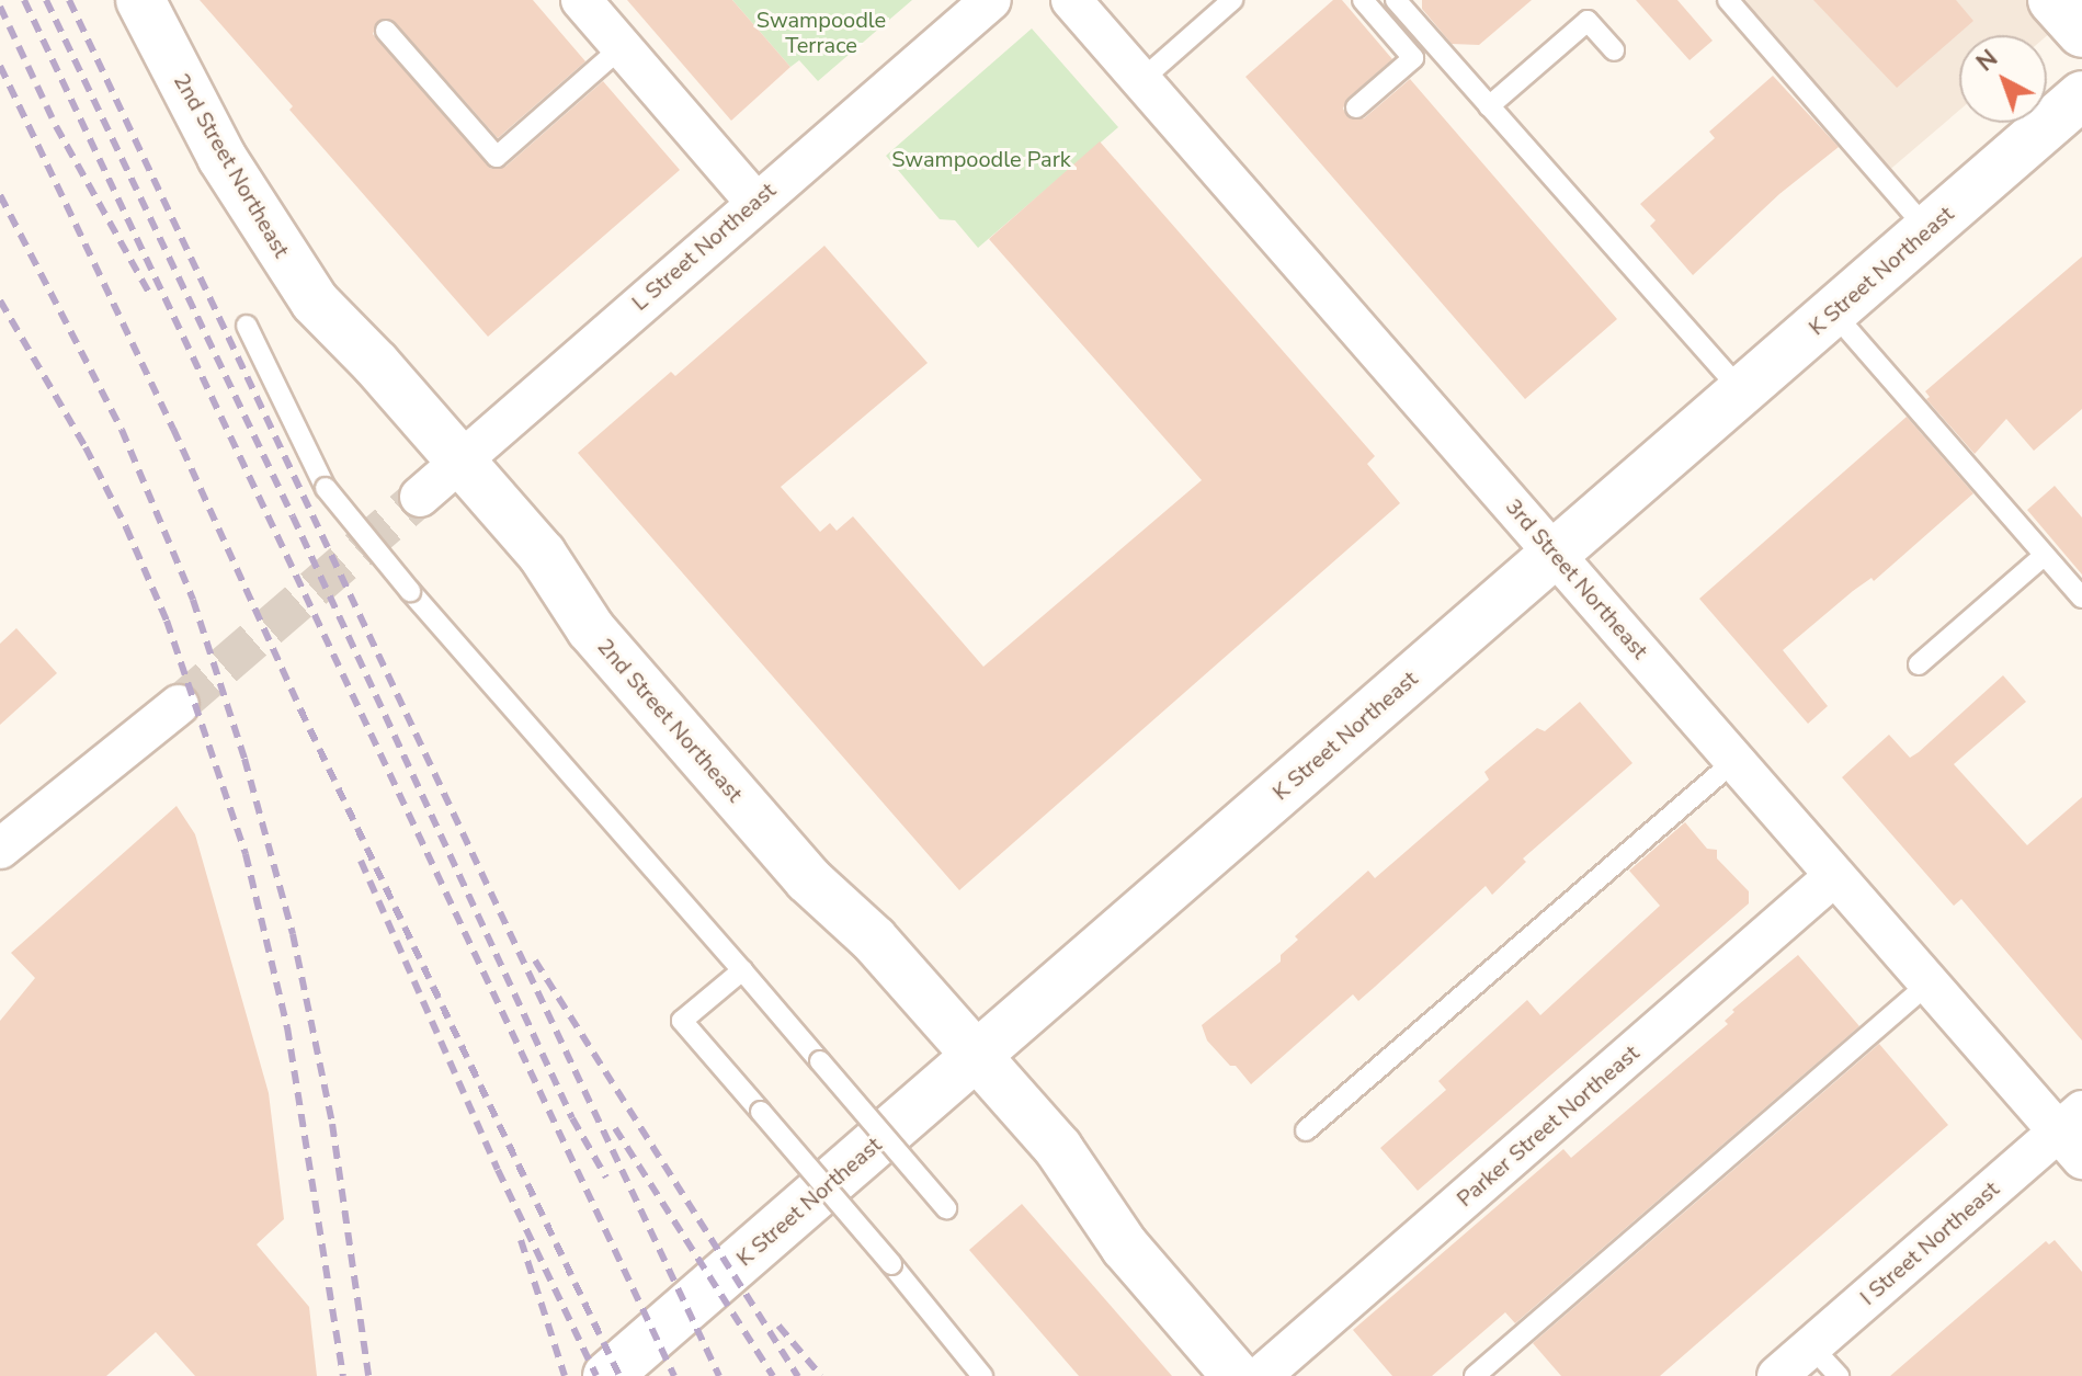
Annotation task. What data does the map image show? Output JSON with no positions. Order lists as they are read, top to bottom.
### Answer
{
  "streets": {
    "main road": ["2nd Street Northeast", "K Street Northeast"],
    "street": [
      "L Street Northeast",
      "3rd Street Northeast",
      "Parker Street Northeast",
      "I Street Northeast"
    ]
  },
  "crossings": [
    ["2nd Street Northeast", "L Street Northeast"],
    ["2nd Street Northeast", "K Street Northeast"],
    ["K Street Northeast", "3rd Street Northeast"],
    ["3rd Street Northeast", "Parker Street Northeast"],
    ["3rd Street Northeast", "I Street Northeast"]
  ],
  "parks": ["Swampoodle Terrace", "Swampoodle Park"],
  "north": "top left"
}
